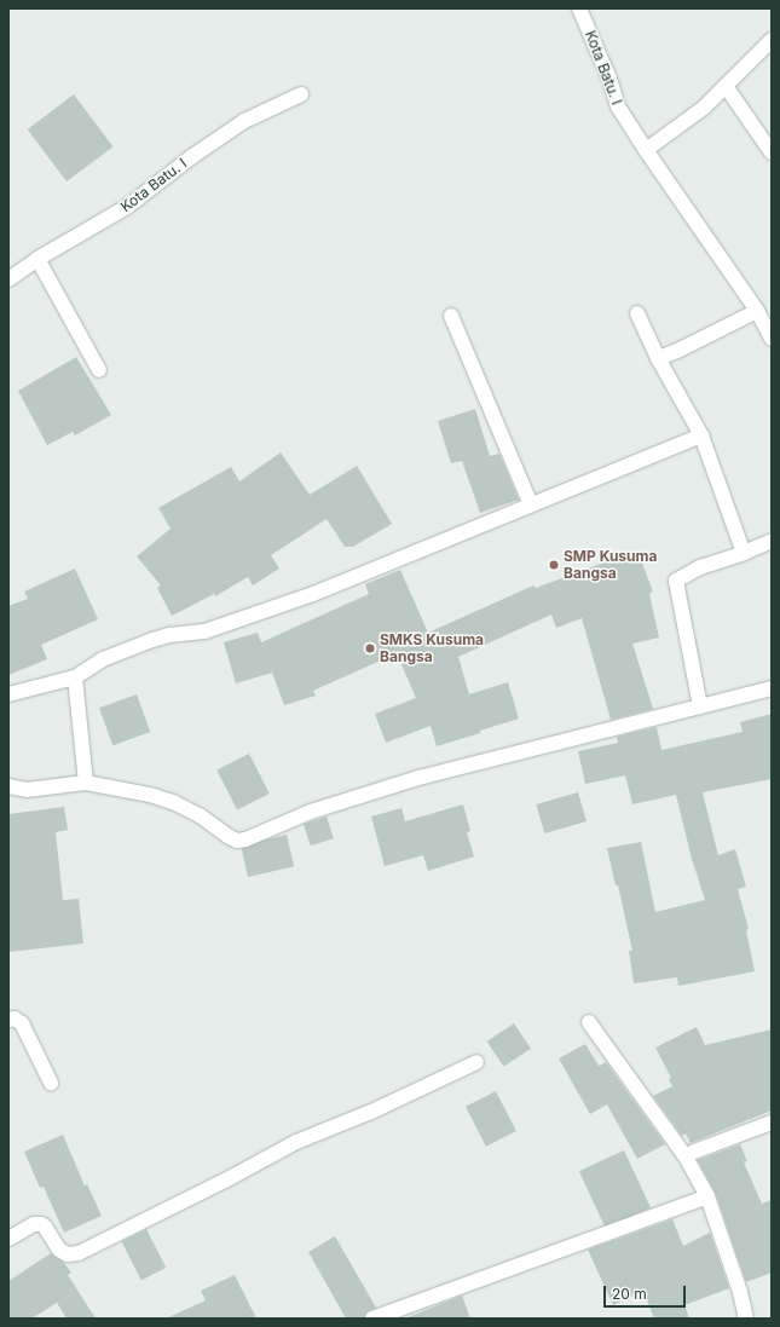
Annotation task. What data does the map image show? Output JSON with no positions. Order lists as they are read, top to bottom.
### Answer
{
  "streets": {
    "street": ["Kota Batu. I"]
  },
  "places": ["SMP Kusuma Bangsa", "SMKS Kusuma Bangsa"],
  "scale_bar": "20 m"
}
